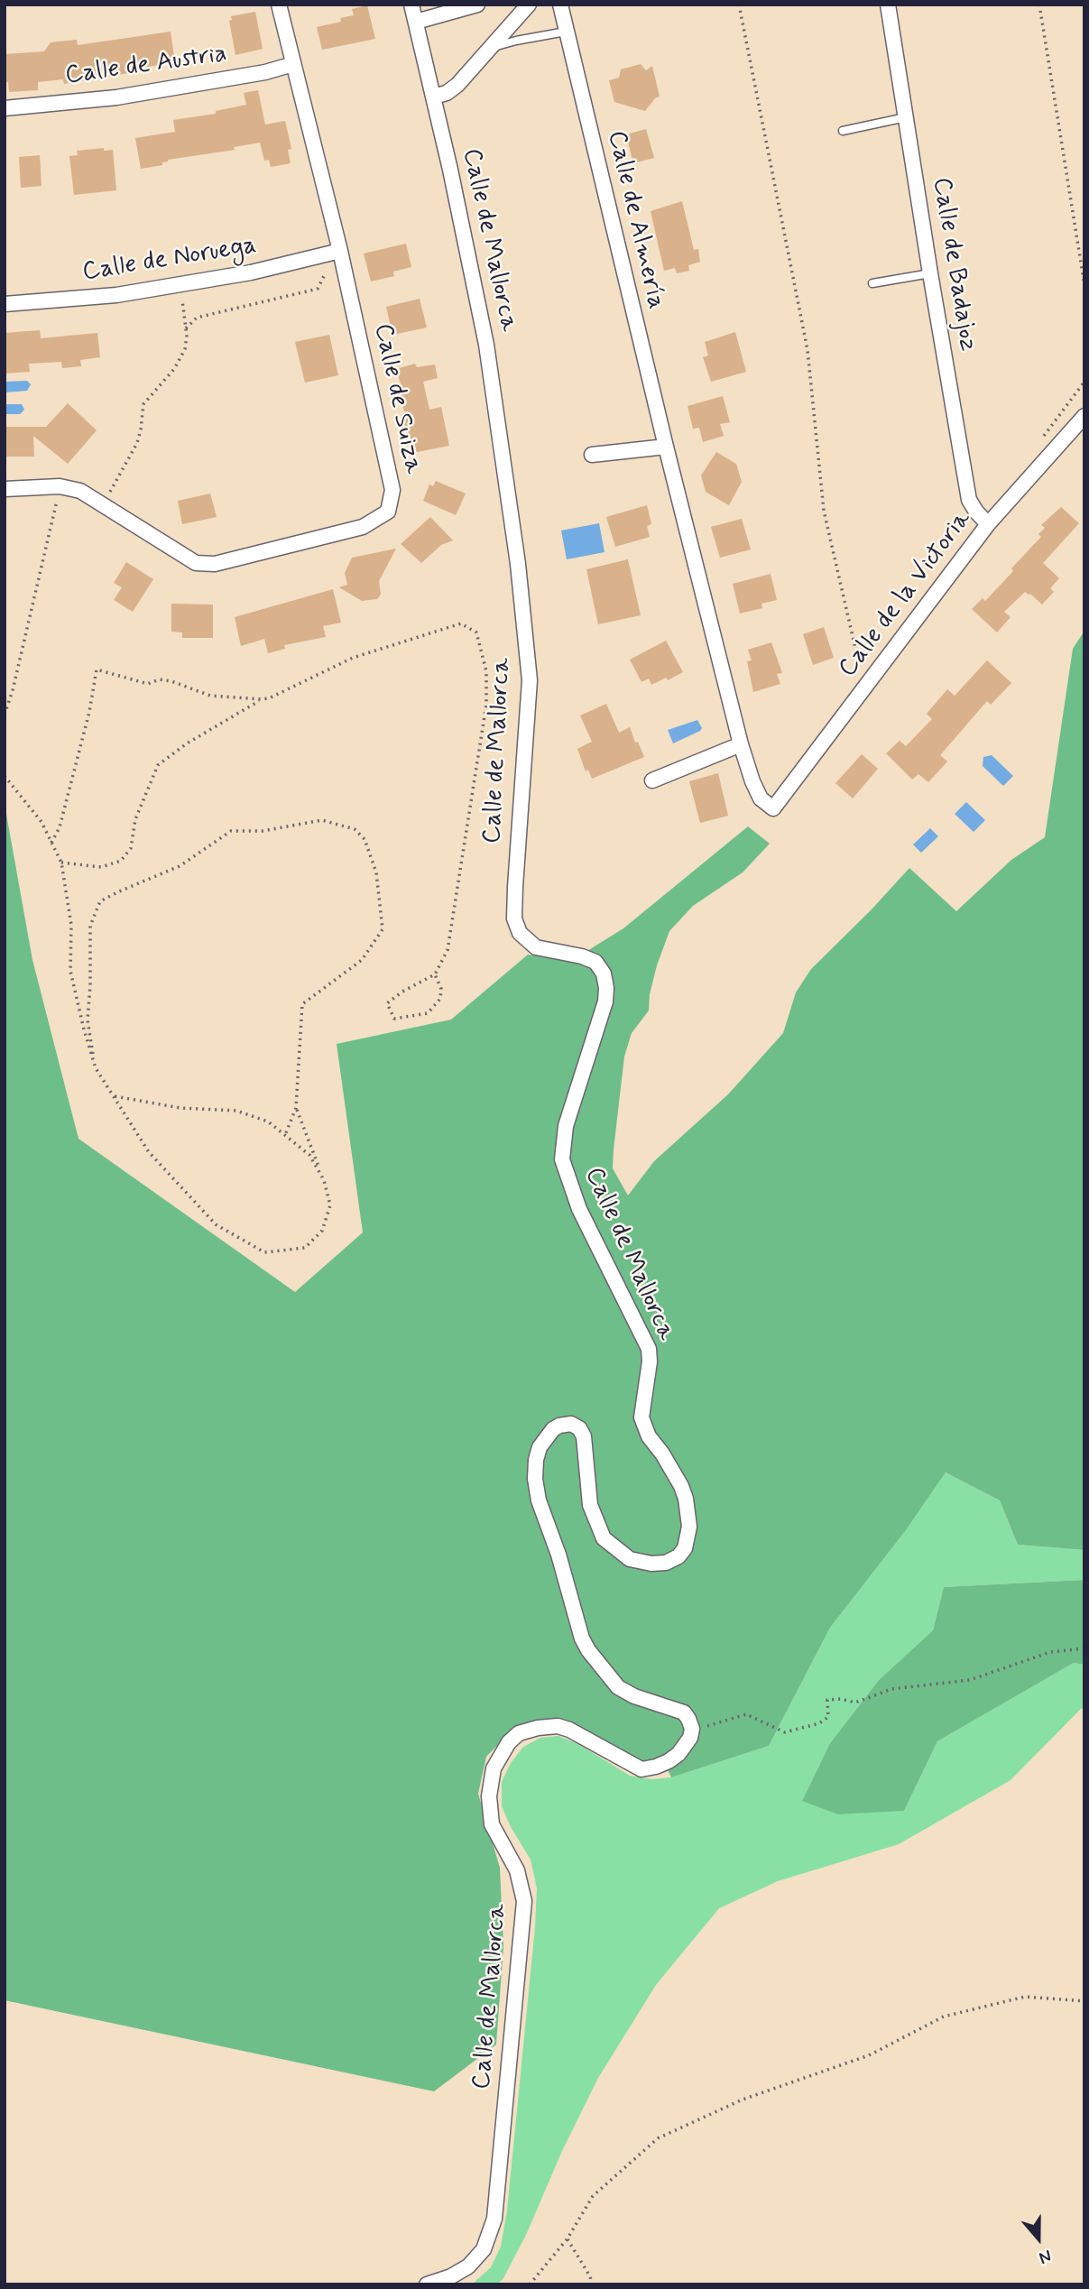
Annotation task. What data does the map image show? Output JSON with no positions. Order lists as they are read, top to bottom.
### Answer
{
  "streets": {
    "street": [
      "Calle de Austria",
      "Calle de Almería",
      "Calle de Mallorca",
      "Calle de Noruega",
      "Calle de Badajoz",
      "Calle de Suiza",
      "Calle de la Victoria"
    ]
  },
  "crossings": [
    ["Calle de Austria", "Calle de Suiza"],
    ["Calle de Almería", "Calle de la Victoria"],
    ["Calle de Noruega", "Calle de Suiza"],
    ["Calle de Badajoz", "Calle de la Victoria"]
  ],
  "north": "bottom"
}
